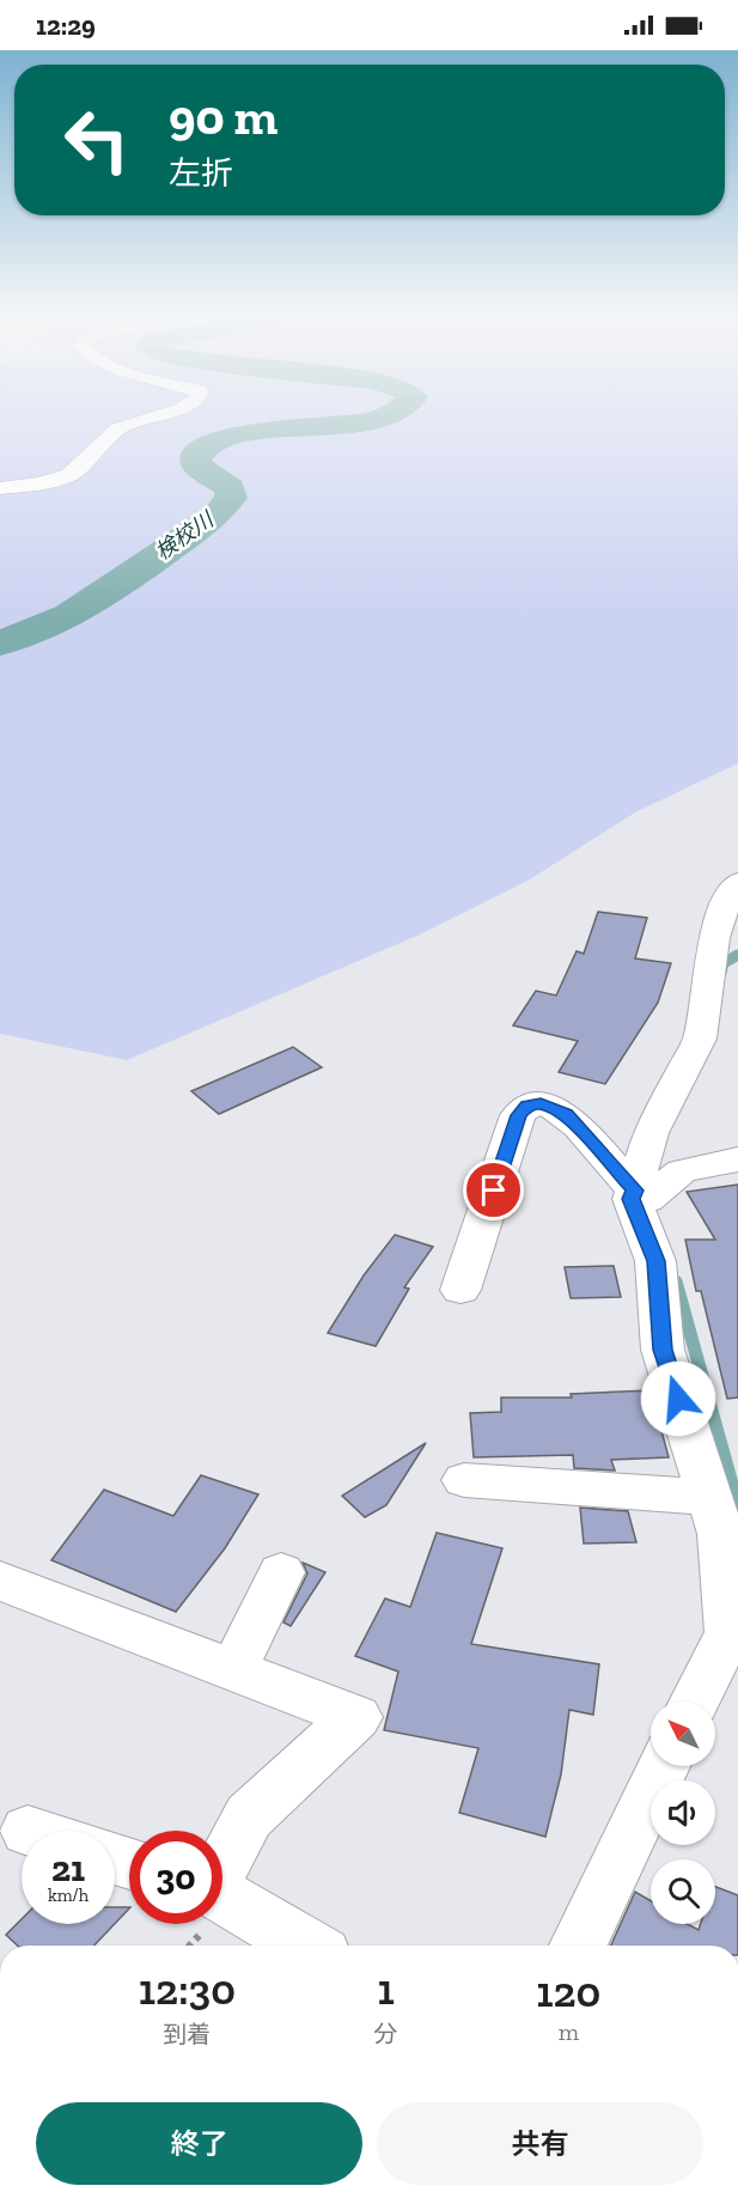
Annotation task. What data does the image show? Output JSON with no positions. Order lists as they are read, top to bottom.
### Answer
{
  "water": ["検校川"],
  "north": "top left",
  "page": {
    "status": "12:29",
    "turn": ["90 m", "左折"],
    "speed": "21 km/h",
    "limit": "30",
    "eta": [
      "12:30",
      "到着",
      "1",
      "分",
      "120",
      "m"
    ],
    "buttons": ["終了", "共有"]
  }
}
